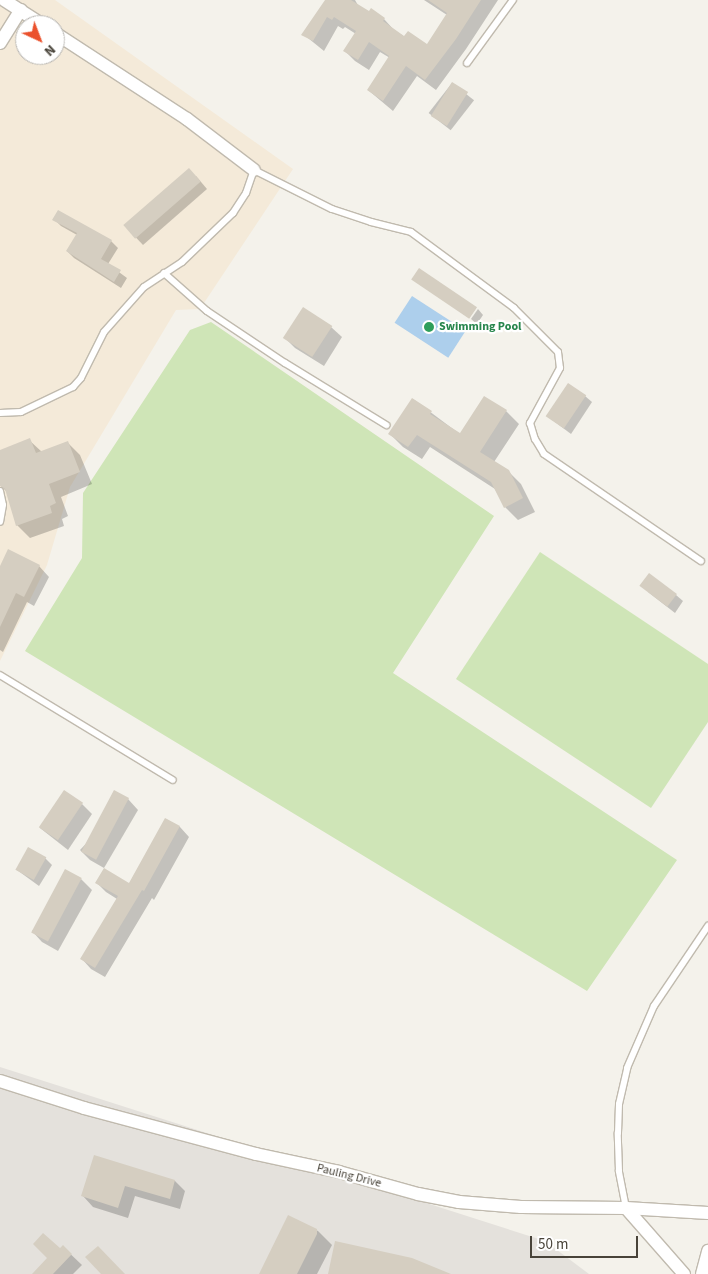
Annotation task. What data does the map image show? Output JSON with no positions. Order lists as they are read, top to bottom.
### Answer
{
  "streets": {
    "street": ["Pauling Drive"]
  },
  "places": ["Swimming Pool"],
  "scale_bar": "50 m",
  "north": "bottom right"
}
